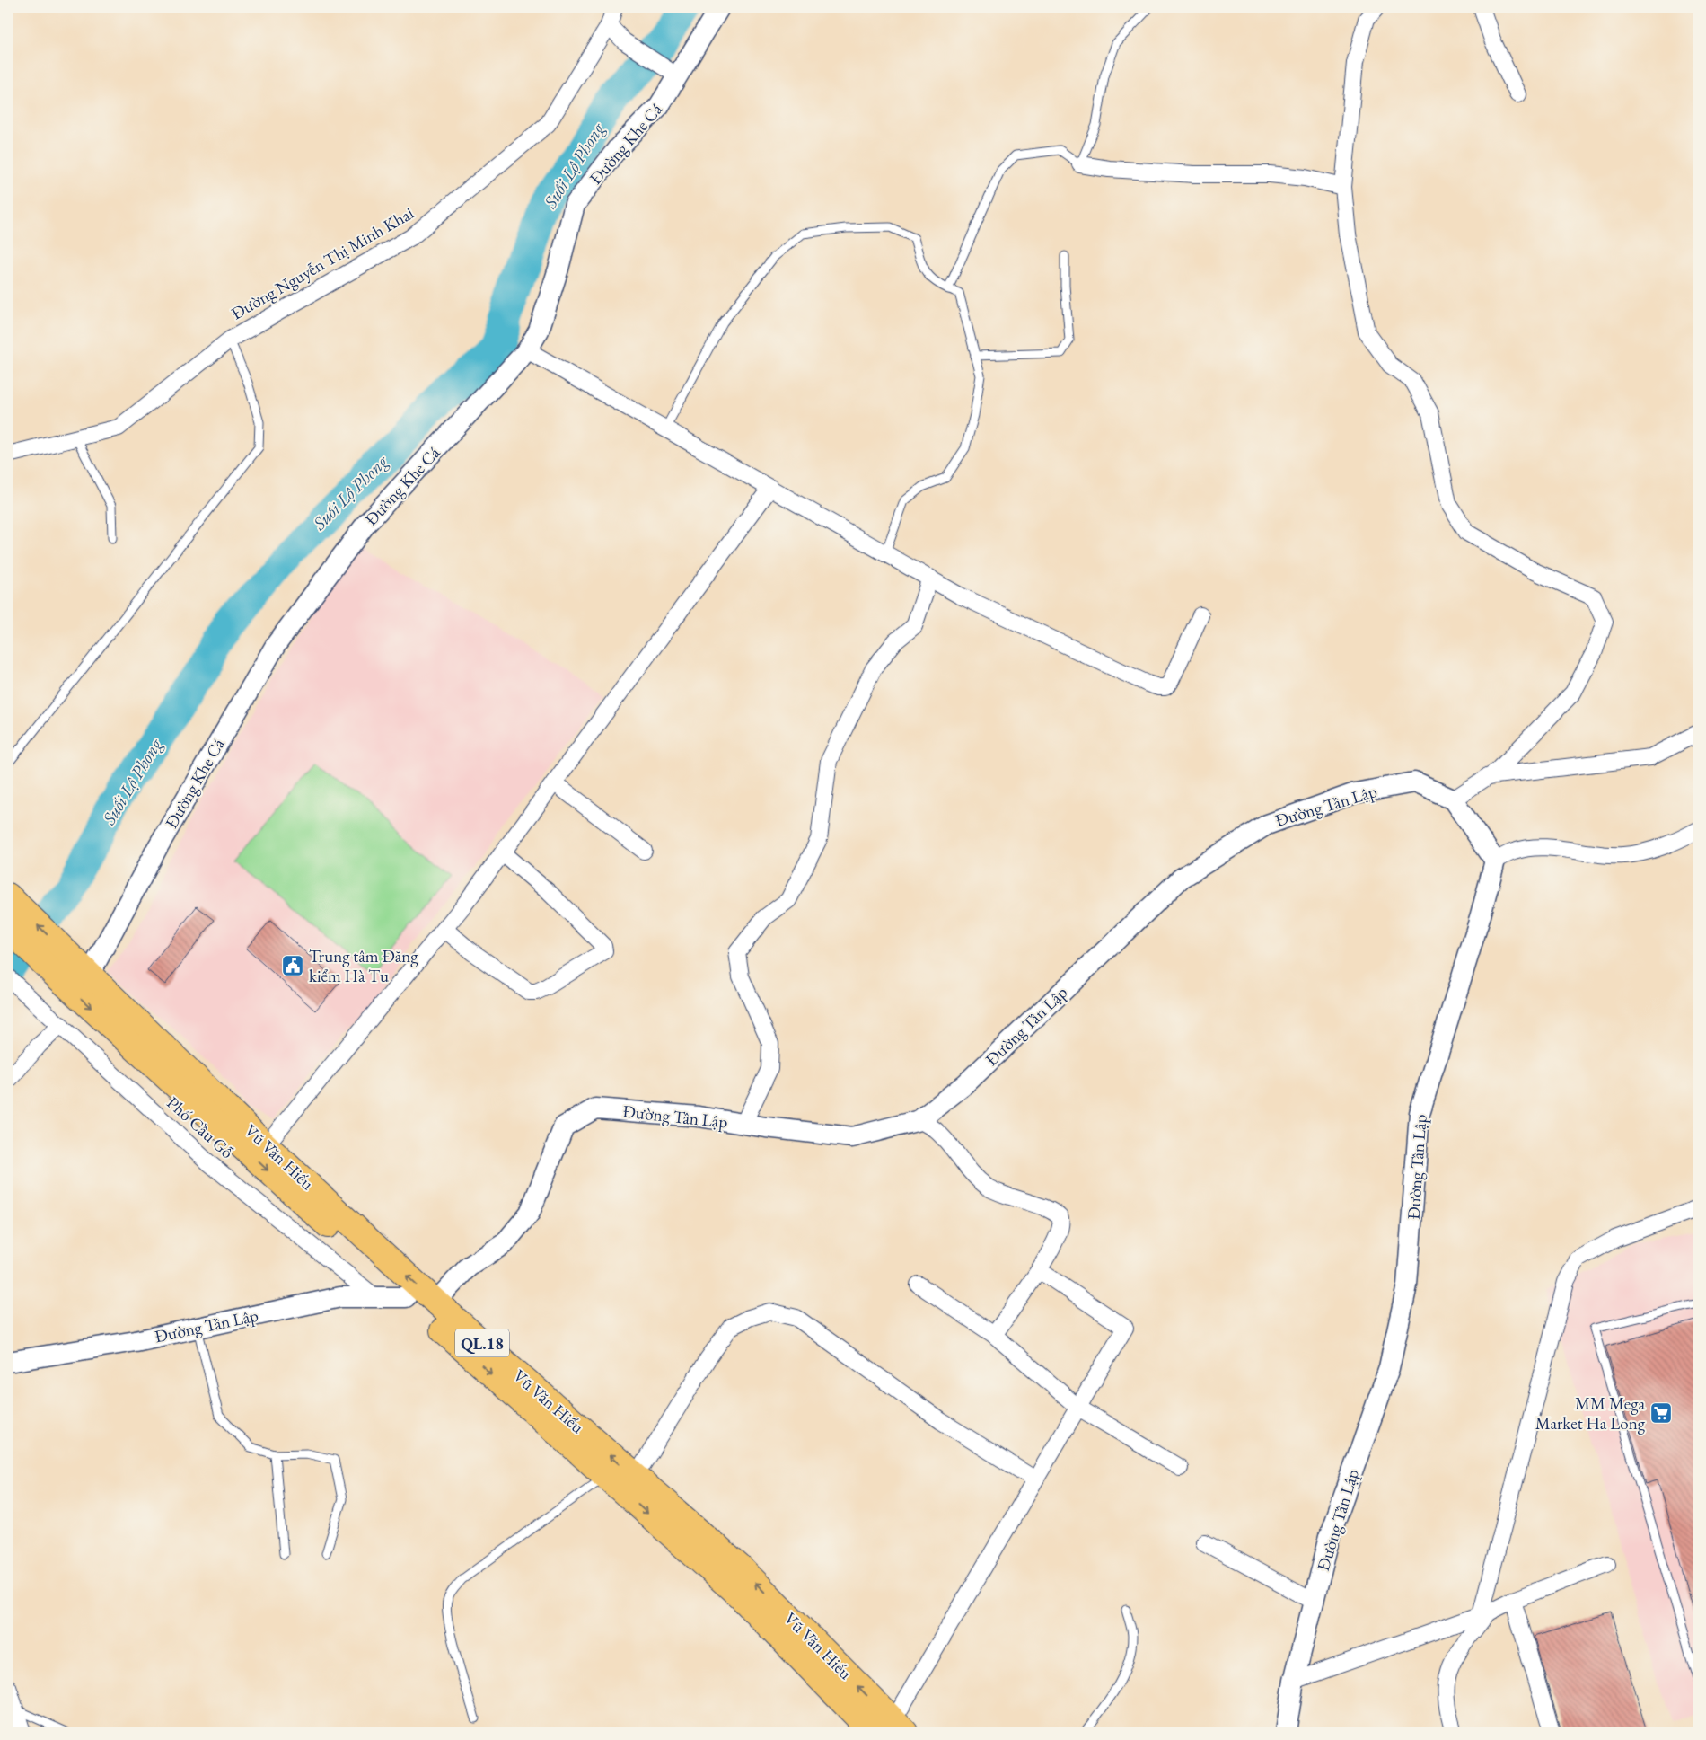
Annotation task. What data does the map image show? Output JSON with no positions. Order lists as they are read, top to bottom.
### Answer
{
  "streets": {
    "main road": ["Vũ Văn Hiếu", "QL.18"],
    "street": [
      "Đường Khe Cá",
      "Đường Nguyễn Thị Minh Khai",
      "Đường Tân Lập",
      "Phố Cầu Gỗ"
    ]
  },
  "crossings": [
    ["Đường Khe Cá", "Vũ Văn Hiếu"],
    ["Đường Khe Cá", "QL.18"],
    ["Đường Tân Lập", "Phố Cầu Gỗ"],
    ["Đường Tân Lập", "Vũ Văn Hiếu"],
    ["Vũ Văn Hiếu", "QL.18"]
  ],
  "water": ["Suối Lộ Phong"],
  "places": {
    "public building": ["Trung tâm Đăng kiểm Hà Tu"],
    "supermarket": ["MM Mega Market Ha Long"]
  }
}
